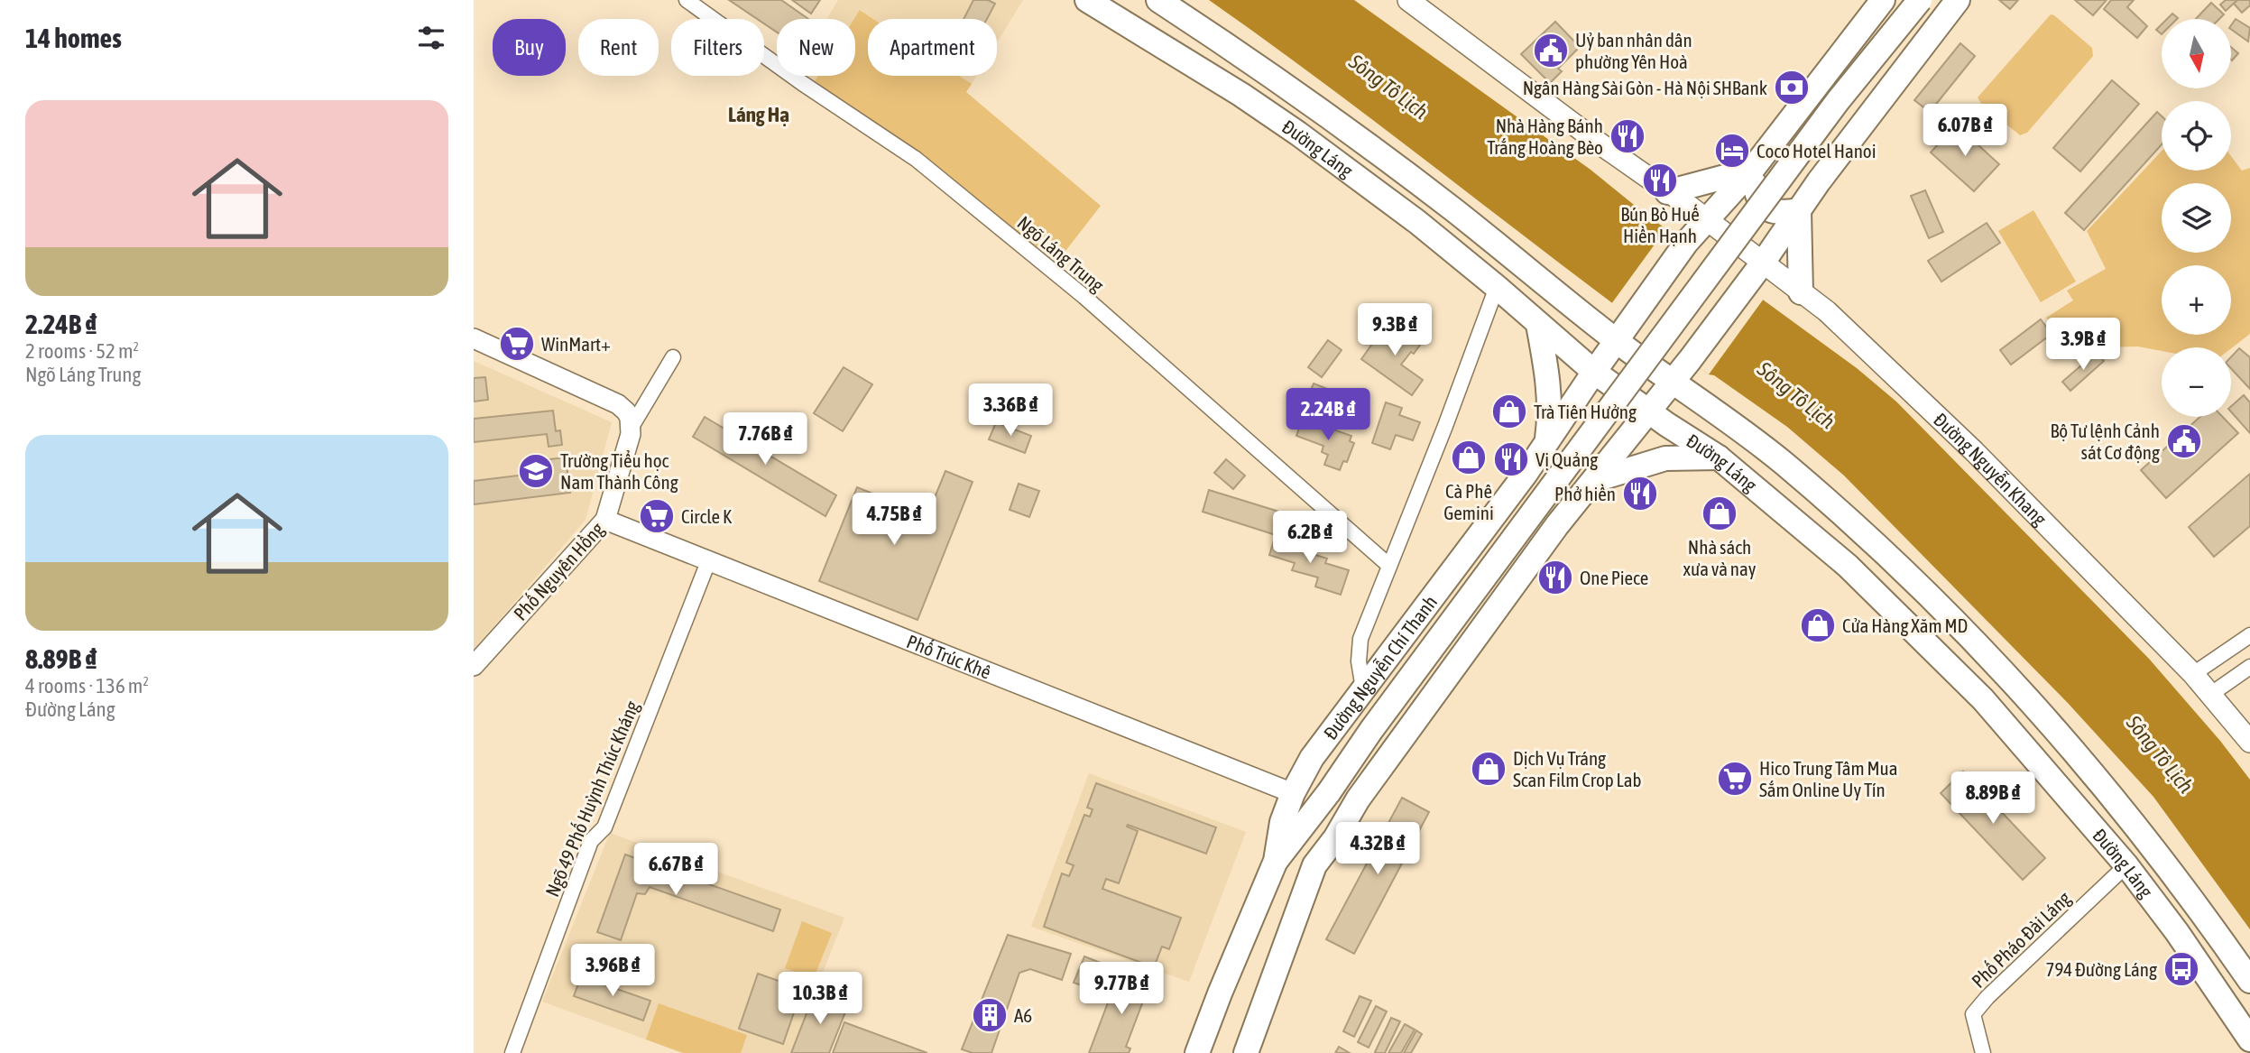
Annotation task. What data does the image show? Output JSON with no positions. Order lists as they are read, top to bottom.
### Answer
{
  "streets": {
    "main road": ["Đường Láng", "Đường Nguyễn Khang", "Đường Nguyễn Chí Thanh"],
    "street": [
      "Ngõ Láng Trung",
      "Phố Nguyên Hồng",
      "Phố Trúc Khê",
      "Ngõ 49 Phố Huỳnh Thúc Kháng",
      "Phố Pháo Đài Láng"
    ]
  },
  "crossings": [
    ["Đường Láng", "Đường Nguyễn Chí Thanh"],
    ["Đường Láng", "Phố Pháo Đài Láng"],
    ["Đường Nguyễn Khang", "Đường Nguyễn Chí Thanh"],
    ["Phố Nguyên Hồng", "Phố Trúc Khê"],
    ["Phố Trúc Khê", "Đường Nguyễn Chí Thanh"],
    ["Phố Trúc Khê", "Ngõ 49 Phố Huỳnh Thúc Kháng"]
  ],
  "districts": ["Láng Hạ"],
  "water": ["Sông Tô Lịch"],
  "places": {
    "public building": ["Uỷ ban nhân dân phường Yên Hoà", "Bộ Tư lệnh Cảnh sát Cơ động"],
    "bank": ["Ngân Hàng Sài Gòn - Hà Nội SHBank"],
    "restaurant": [
      "Nhà Hàng Bánh Trắng Hoàng Bèo",
      "Bún Bò Huế Hiền Hạnh",
      "Vị Quảng",
      "Phở hiền",
      "One Piece"
    ],
    "hotel": ["Coco Hotel Hanoi"],
    "supermarket": ["WinMart+", "Circle K", "Hico Trung Tâm Mua Sắm Online Uy Tín"],
    "shop": [
      "Trà Tiên Hưởng",
      "Cà Phê Gemini",
      "Nhà sách xưa và nay",
      "Cửa Hàng Xăm MD",
      "Dịch Vụ Tráng Scan Film Crop Lab"
    ],
    "school or university": ["Trường Tiểu học Nam Thành Công"],
    "bus stop": ["794 Đường Láng"],
    "building": ["A6"]
  },
  "north": "bottom",
  "page": {
    "heading": "14 homes",
    "map_buttons": ["+", "−"],
    "chip": [
      "Buy",
      "Rent",
      "Filters",
      "New",
      "Apartment"
    ],
    "list": [
      {
        "name": "2.24B ₫",
        "note": "2 rooms · 52 m² · Ngõ Láng Trung"
      },
      {
        "name": "8.89B ₫",
        "note": "4 rooms · 136 m² · Đường Láng"
      }
    ],
    "price": [
      "6.07B ₫",
      "9.3B ₫",
      "3.9B ₫",
      "3.36B ₫",
      "2.24B ₫",
      "7.76B ₫",
      "4.75B ₫",
      "6.2B ₫",
      "8.89B ₫",
      "4.32B ₫",
      "6.67B ₫",
      "3.96B ₫",
      "9.77B ₫",
      "10.3B ₫"
    ]
  }
}
